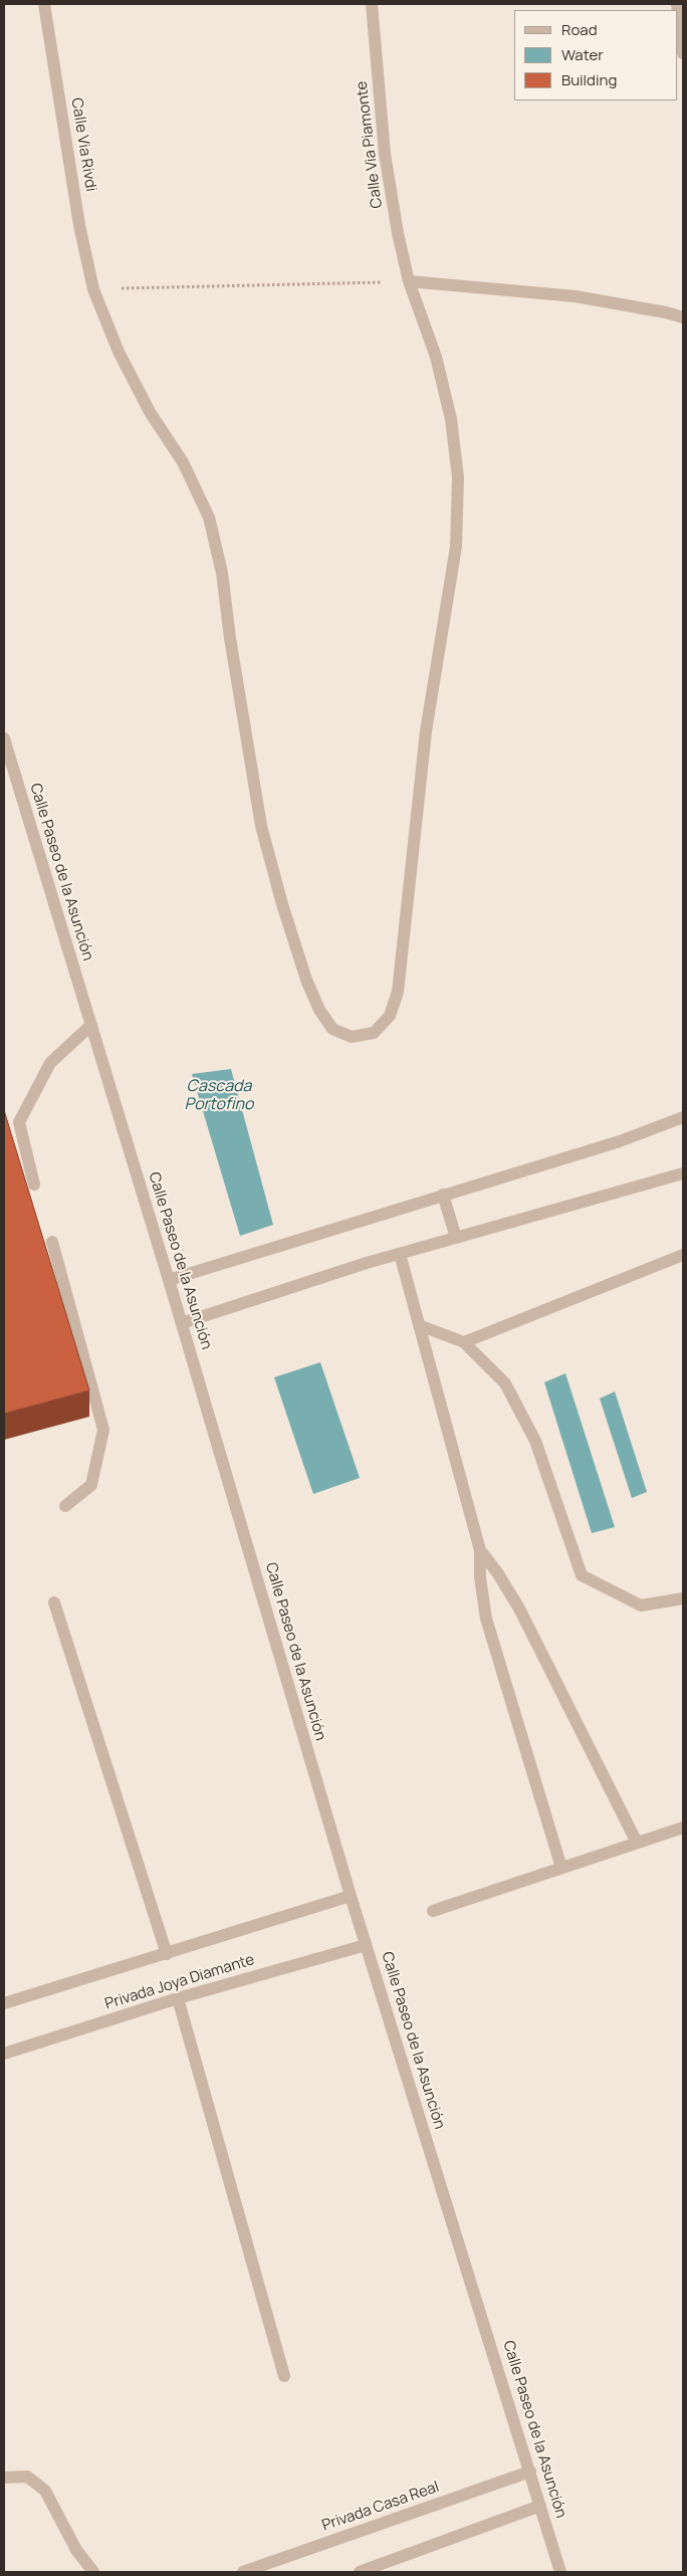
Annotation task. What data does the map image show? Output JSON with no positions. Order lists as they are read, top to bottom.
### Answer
{
  "streets": {
    "street": [
      "Calle Via Rivdi",
      "Calle Via Piamonte",
      "Calle Paseo de la Asunción",
      "Privada Joya Diamante",
      "Privada Casa Real"
    ]
  },
  "crossings": [
    ["Calle Via Rivdi", "Calle Via Piamonte"],
    ["Calle Paseo de la Asunción", "Privada Joya Diamante"],
    ["Calle Paseo de la Asunción", "Privada Casa Real"]
  ],
  "water": ["Cascada Portofino"],
  "legend": ["Road", "Water", "Building"]
}
